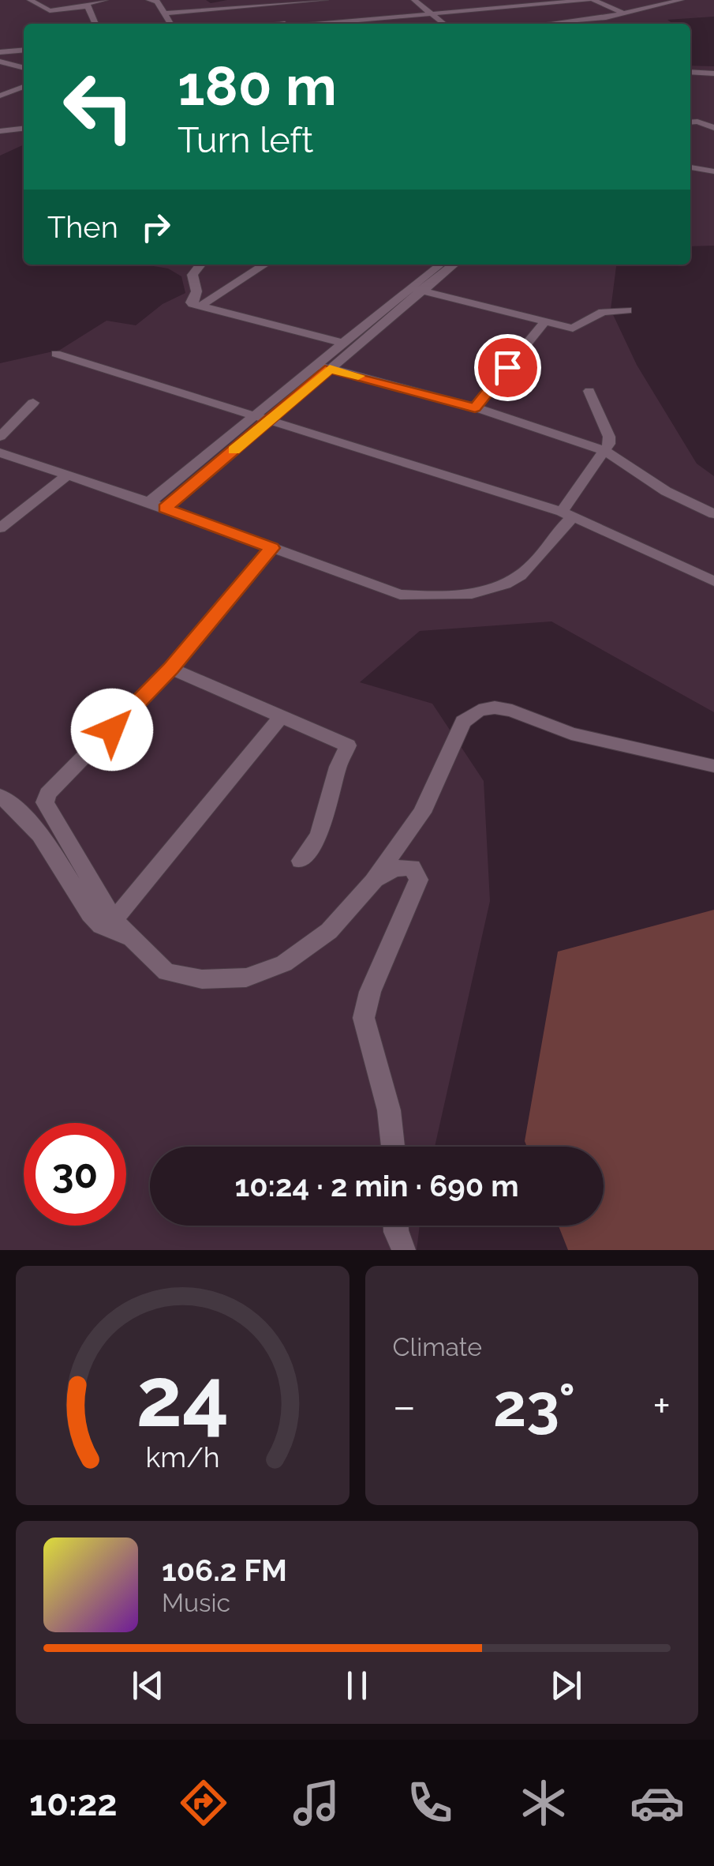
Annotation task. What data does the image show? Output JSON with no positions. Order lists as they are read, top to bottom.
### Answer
{
  "page": {
    "turn": ["180 m", "Turn left"],
    "then": "Then",
    "limit": "30",
    "trip": "10:24 · 2 min · 690 m",
    "tile": "Climate",
    "heat": ["−", "23°", "+"],
    "song": ["106.2 FM", "Music"],
    "tabs": "10:22",
    "gauge": ["24", "km/h"]
  }
}
